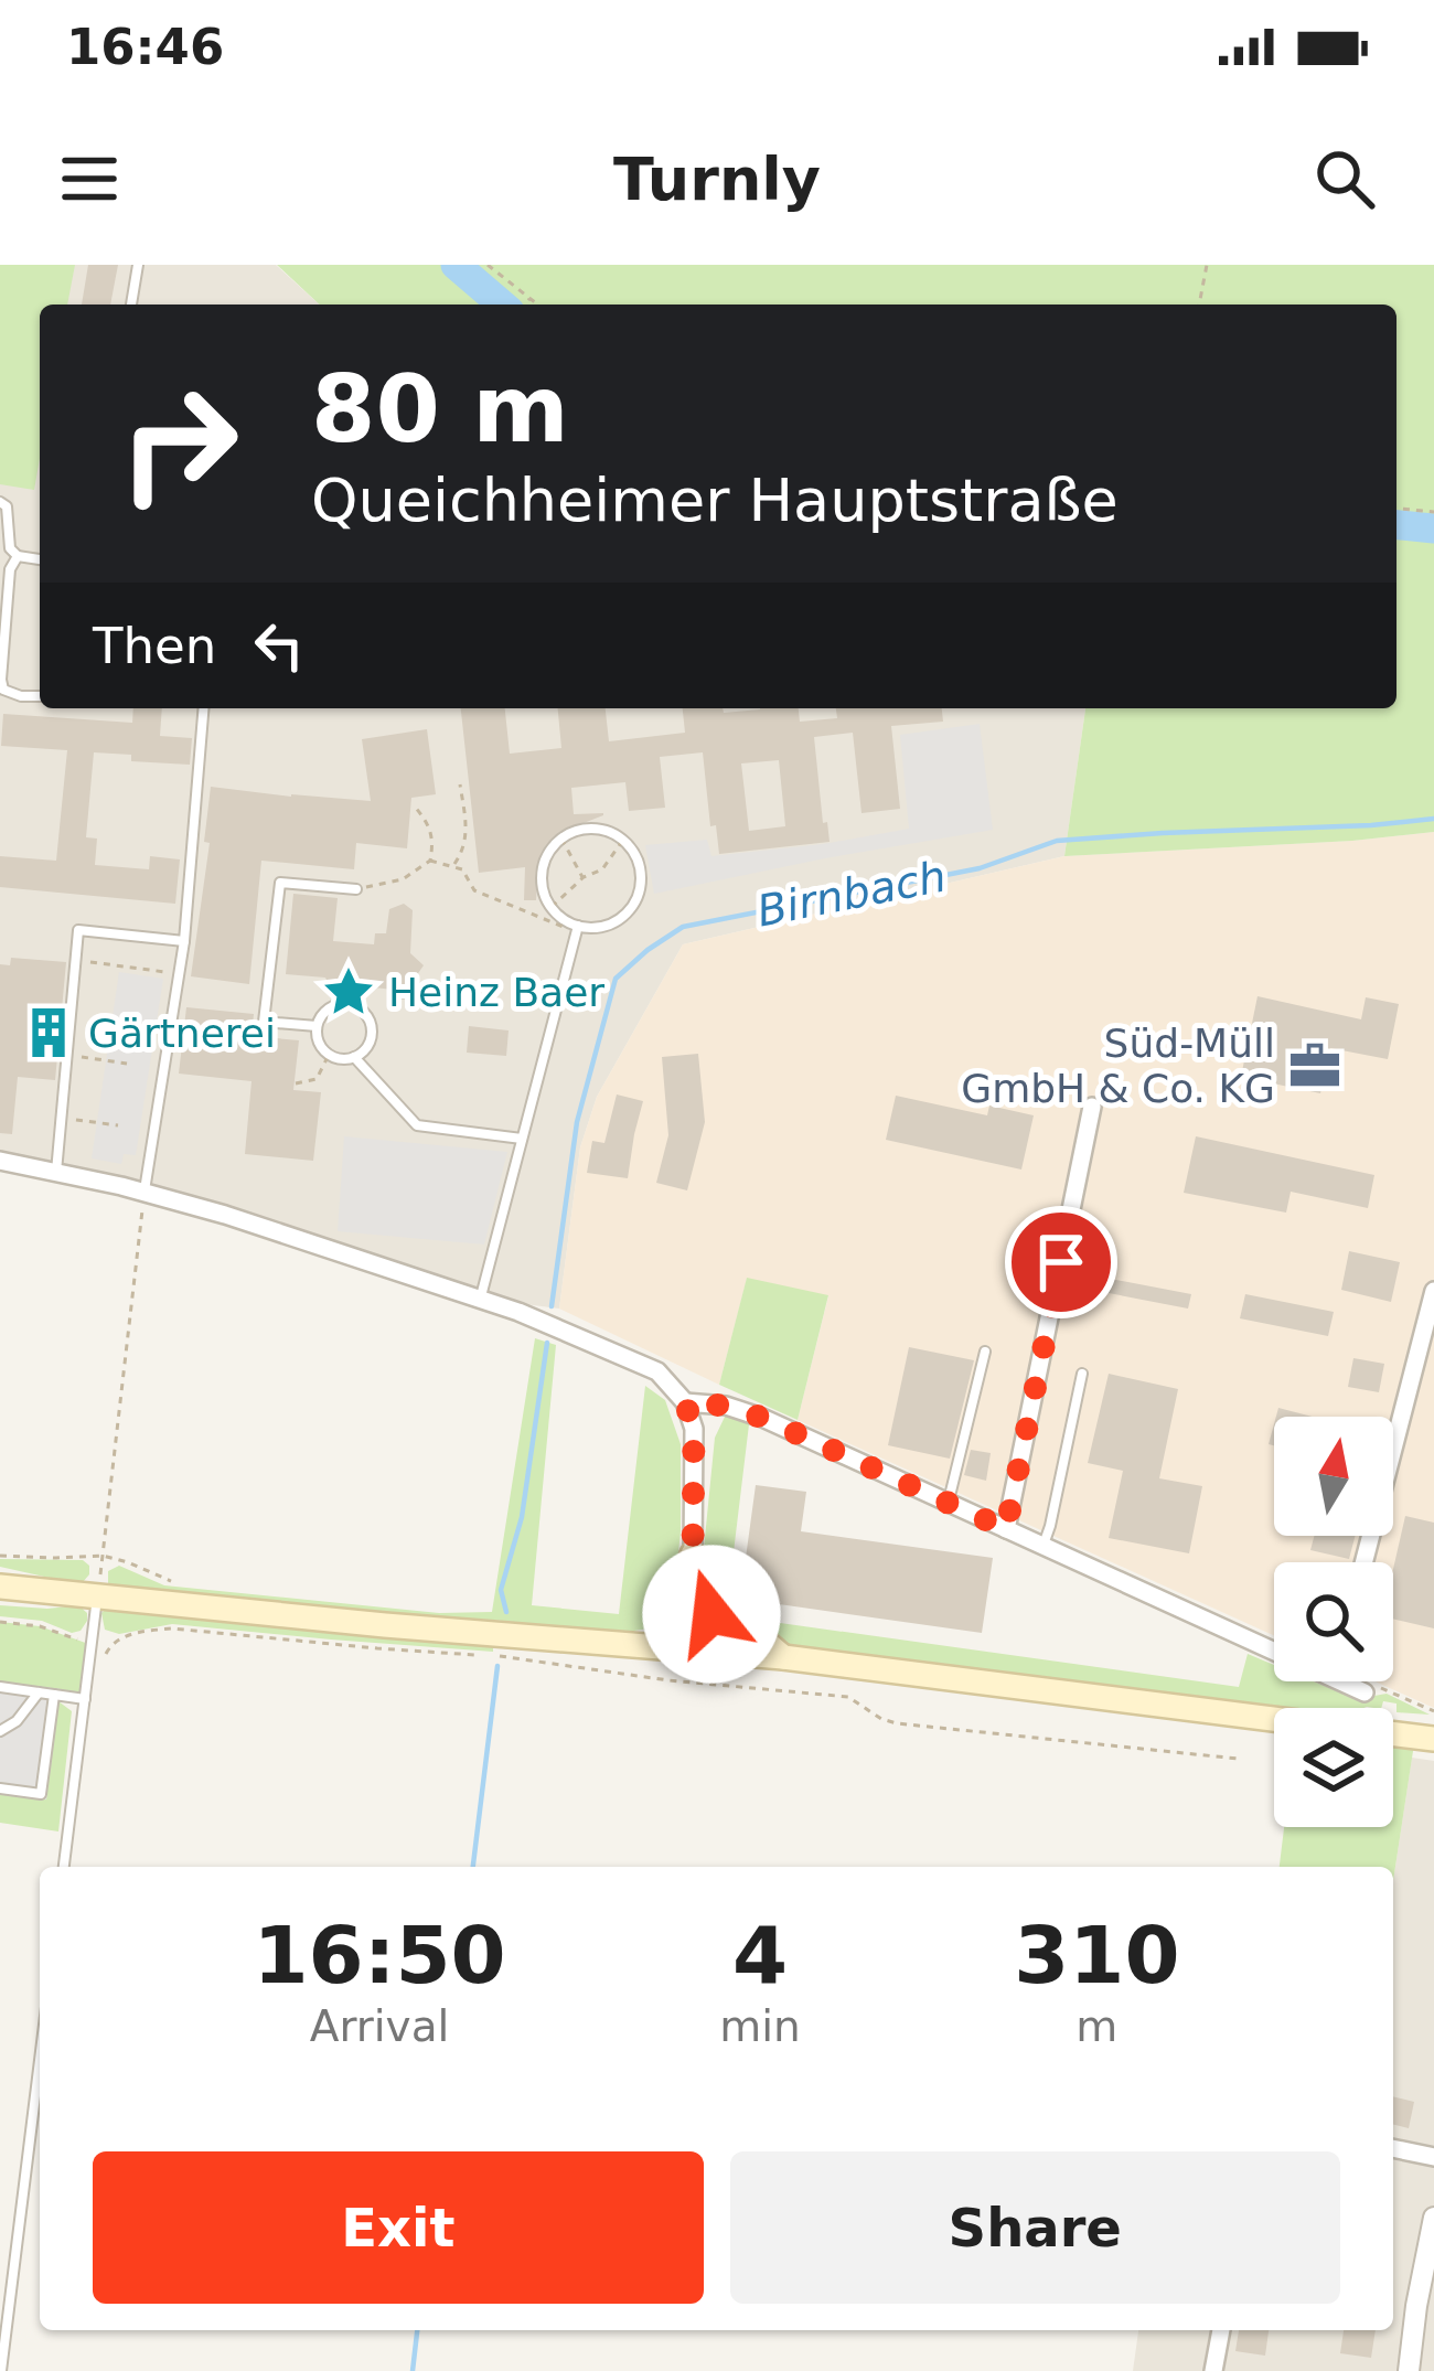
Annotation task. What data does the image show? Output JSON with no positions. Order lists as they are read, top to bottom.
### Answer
{
  "water": ["Birnbach"],
  "places": {
    "place": ["Heinz Baer"],
    "building": ["Gärtnerei"],
    "office": ["Süd-Müll GmbH & Co. KG"]
  },
  "north": "top",
  "page": {
    "status": "16:46",
    "header": "Turnly",
    "turn": ["80 m", "Queichheimer Hauptstraße"],
    "then": "Then",
    "eta": [
      "16:50",
      "Arrival",
      "4",
      "min",
      "310",
      "m"
    ],
    "buttons": ["Exit", "Share"]
  }
}
